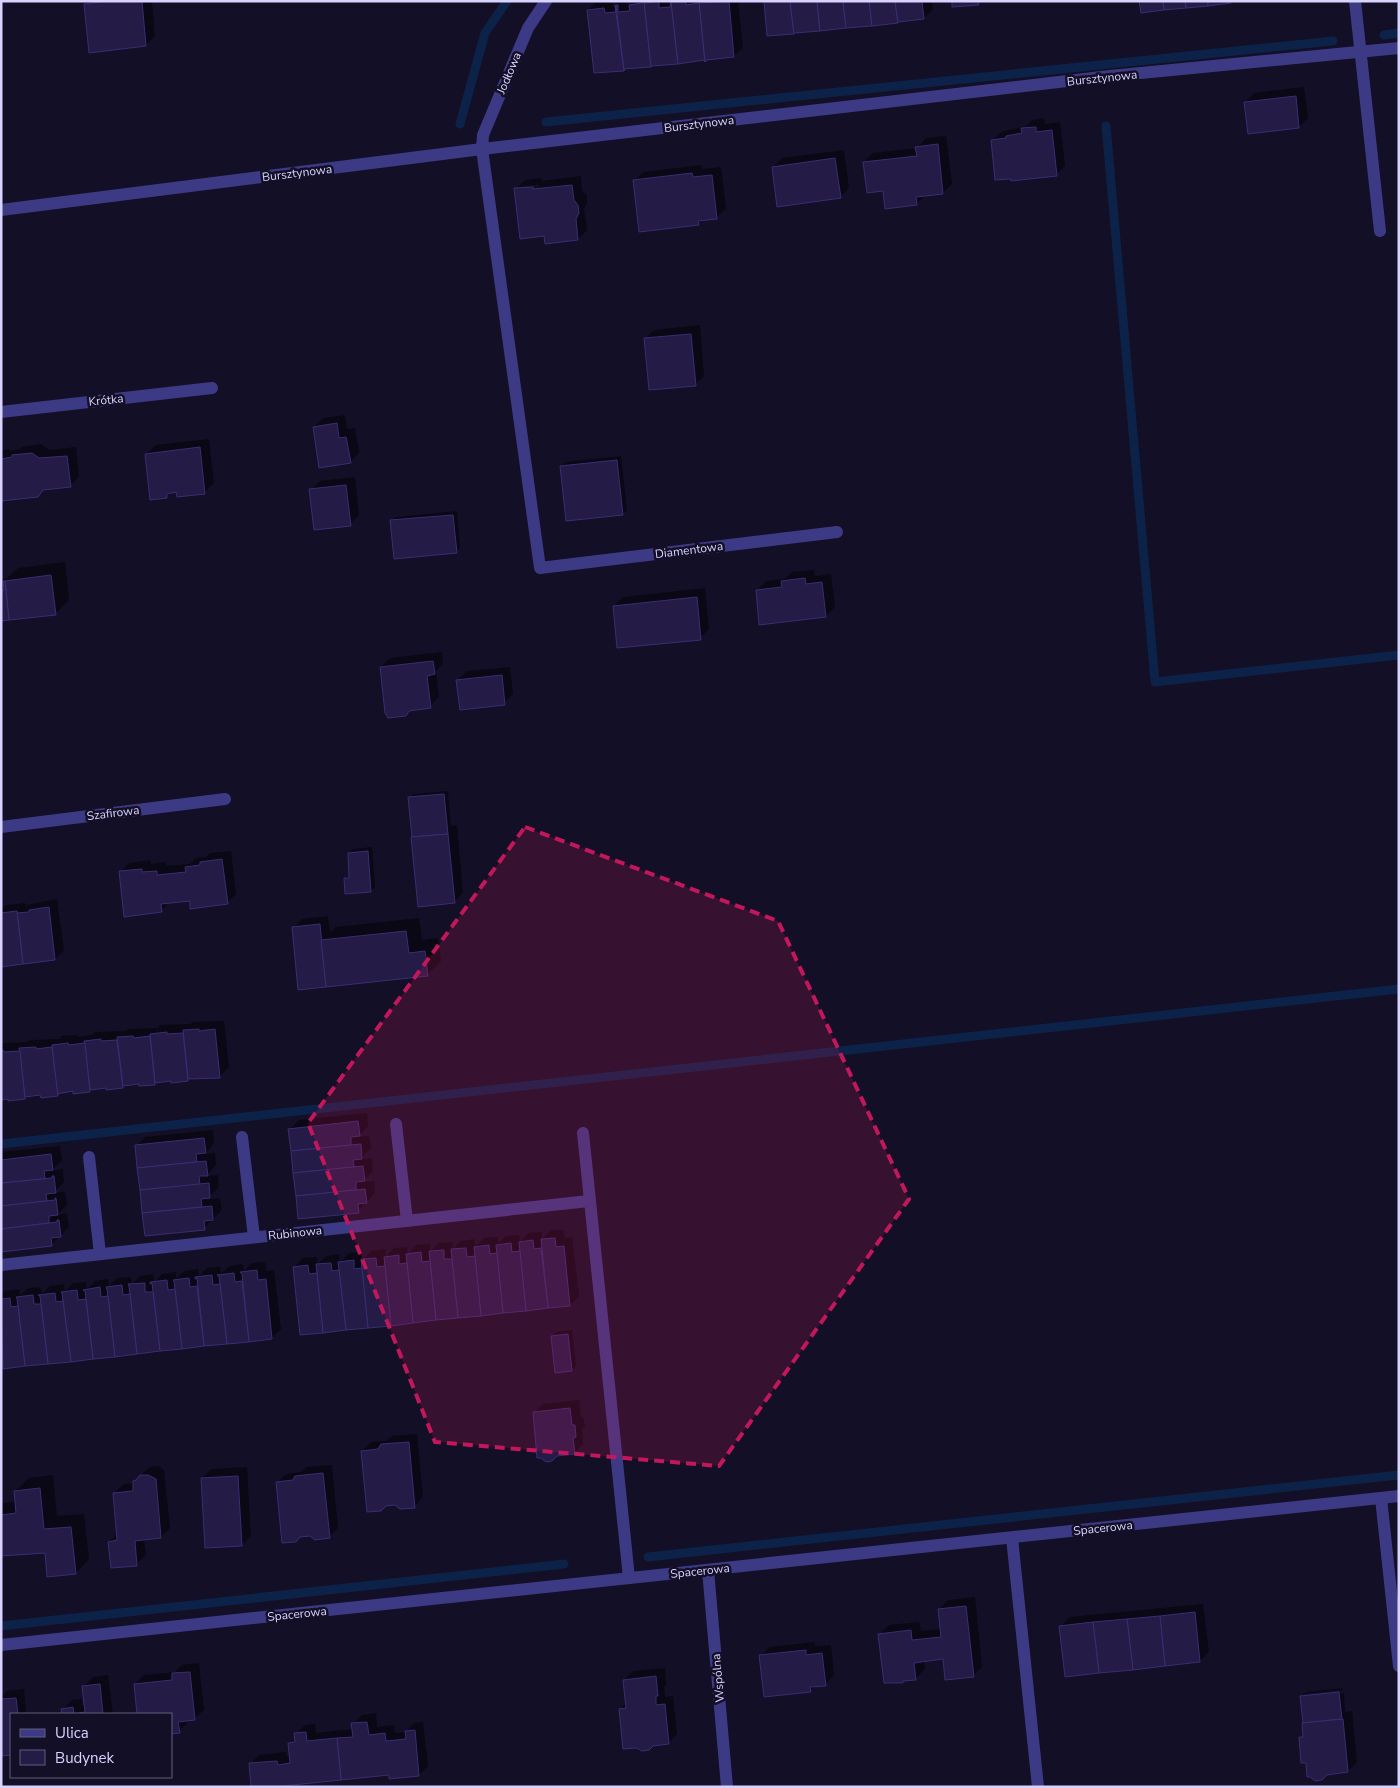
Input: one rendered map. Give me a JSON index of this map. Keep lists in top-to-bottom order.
{
  "streets": {
    "street": [
      "Jodłowa",
      "Bursztynowa",
      "Krótka",
      "Diamentowa",
      "Szafirowa",
      "Rubinowa",
      "Spacerowa",
      "Wspólna"
    ]
  },
  "crossings": [
    ["Jodłowa", "Bursztynowa"],
    ["Jodłowa", "Diamentowa"],
    ["Spacerowa", "Wspólna"]
  ],
  "legend": ["Ulica", "Budynek"]
}
